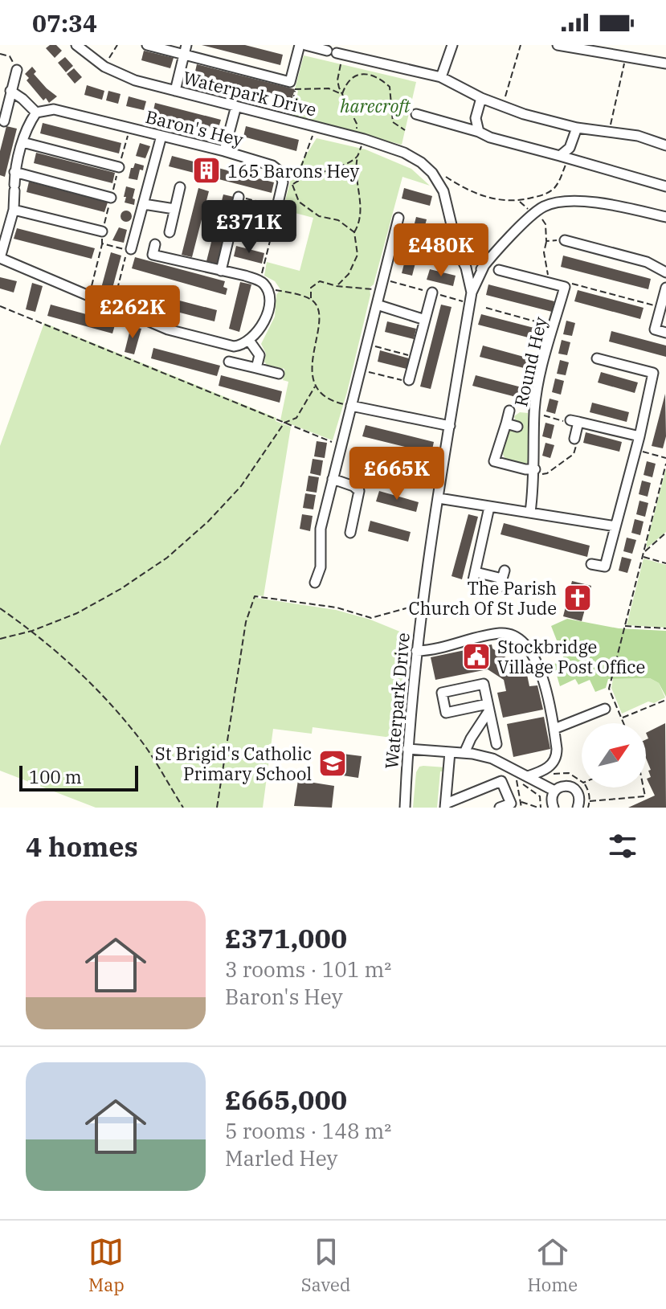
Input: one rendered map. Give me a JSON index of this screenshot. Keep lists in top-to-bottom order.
{
  "streets": {
    "street": ["Waterpark Drive", "Baron's Hey", "Round Hey"]
  },
  "parks": ["harecroft"],
  "places": {
    "building": ["165 Barons Hey"],
    "church": ["The Parish Church Of St Jude"],
    "public building": ["Stockbridge Village Post Office"],
    "school or university": ["St Brigid's Catholic Primary School"]
  },
  "scale_bar": "100 m",
  "north": "top right",
  "page": {
    "status": "07:34",
    "price": [
      "£371K",
      "£480K",
      "£262K",
      "£665K"
    ],
    "scale": "100 m",
    "heading": "4 homes",
    "list": [
      {
        "name": "£371,000",
        "note": "3 rooms · 101 m² · Baron's Hey"
      },
      {
        "name": "£665,000",
        "note": "5 rooms · 148 m² · Marled Hey"
      }
    ],
    "tabs": ["Map", "Saved", "Home"]
  }
}
